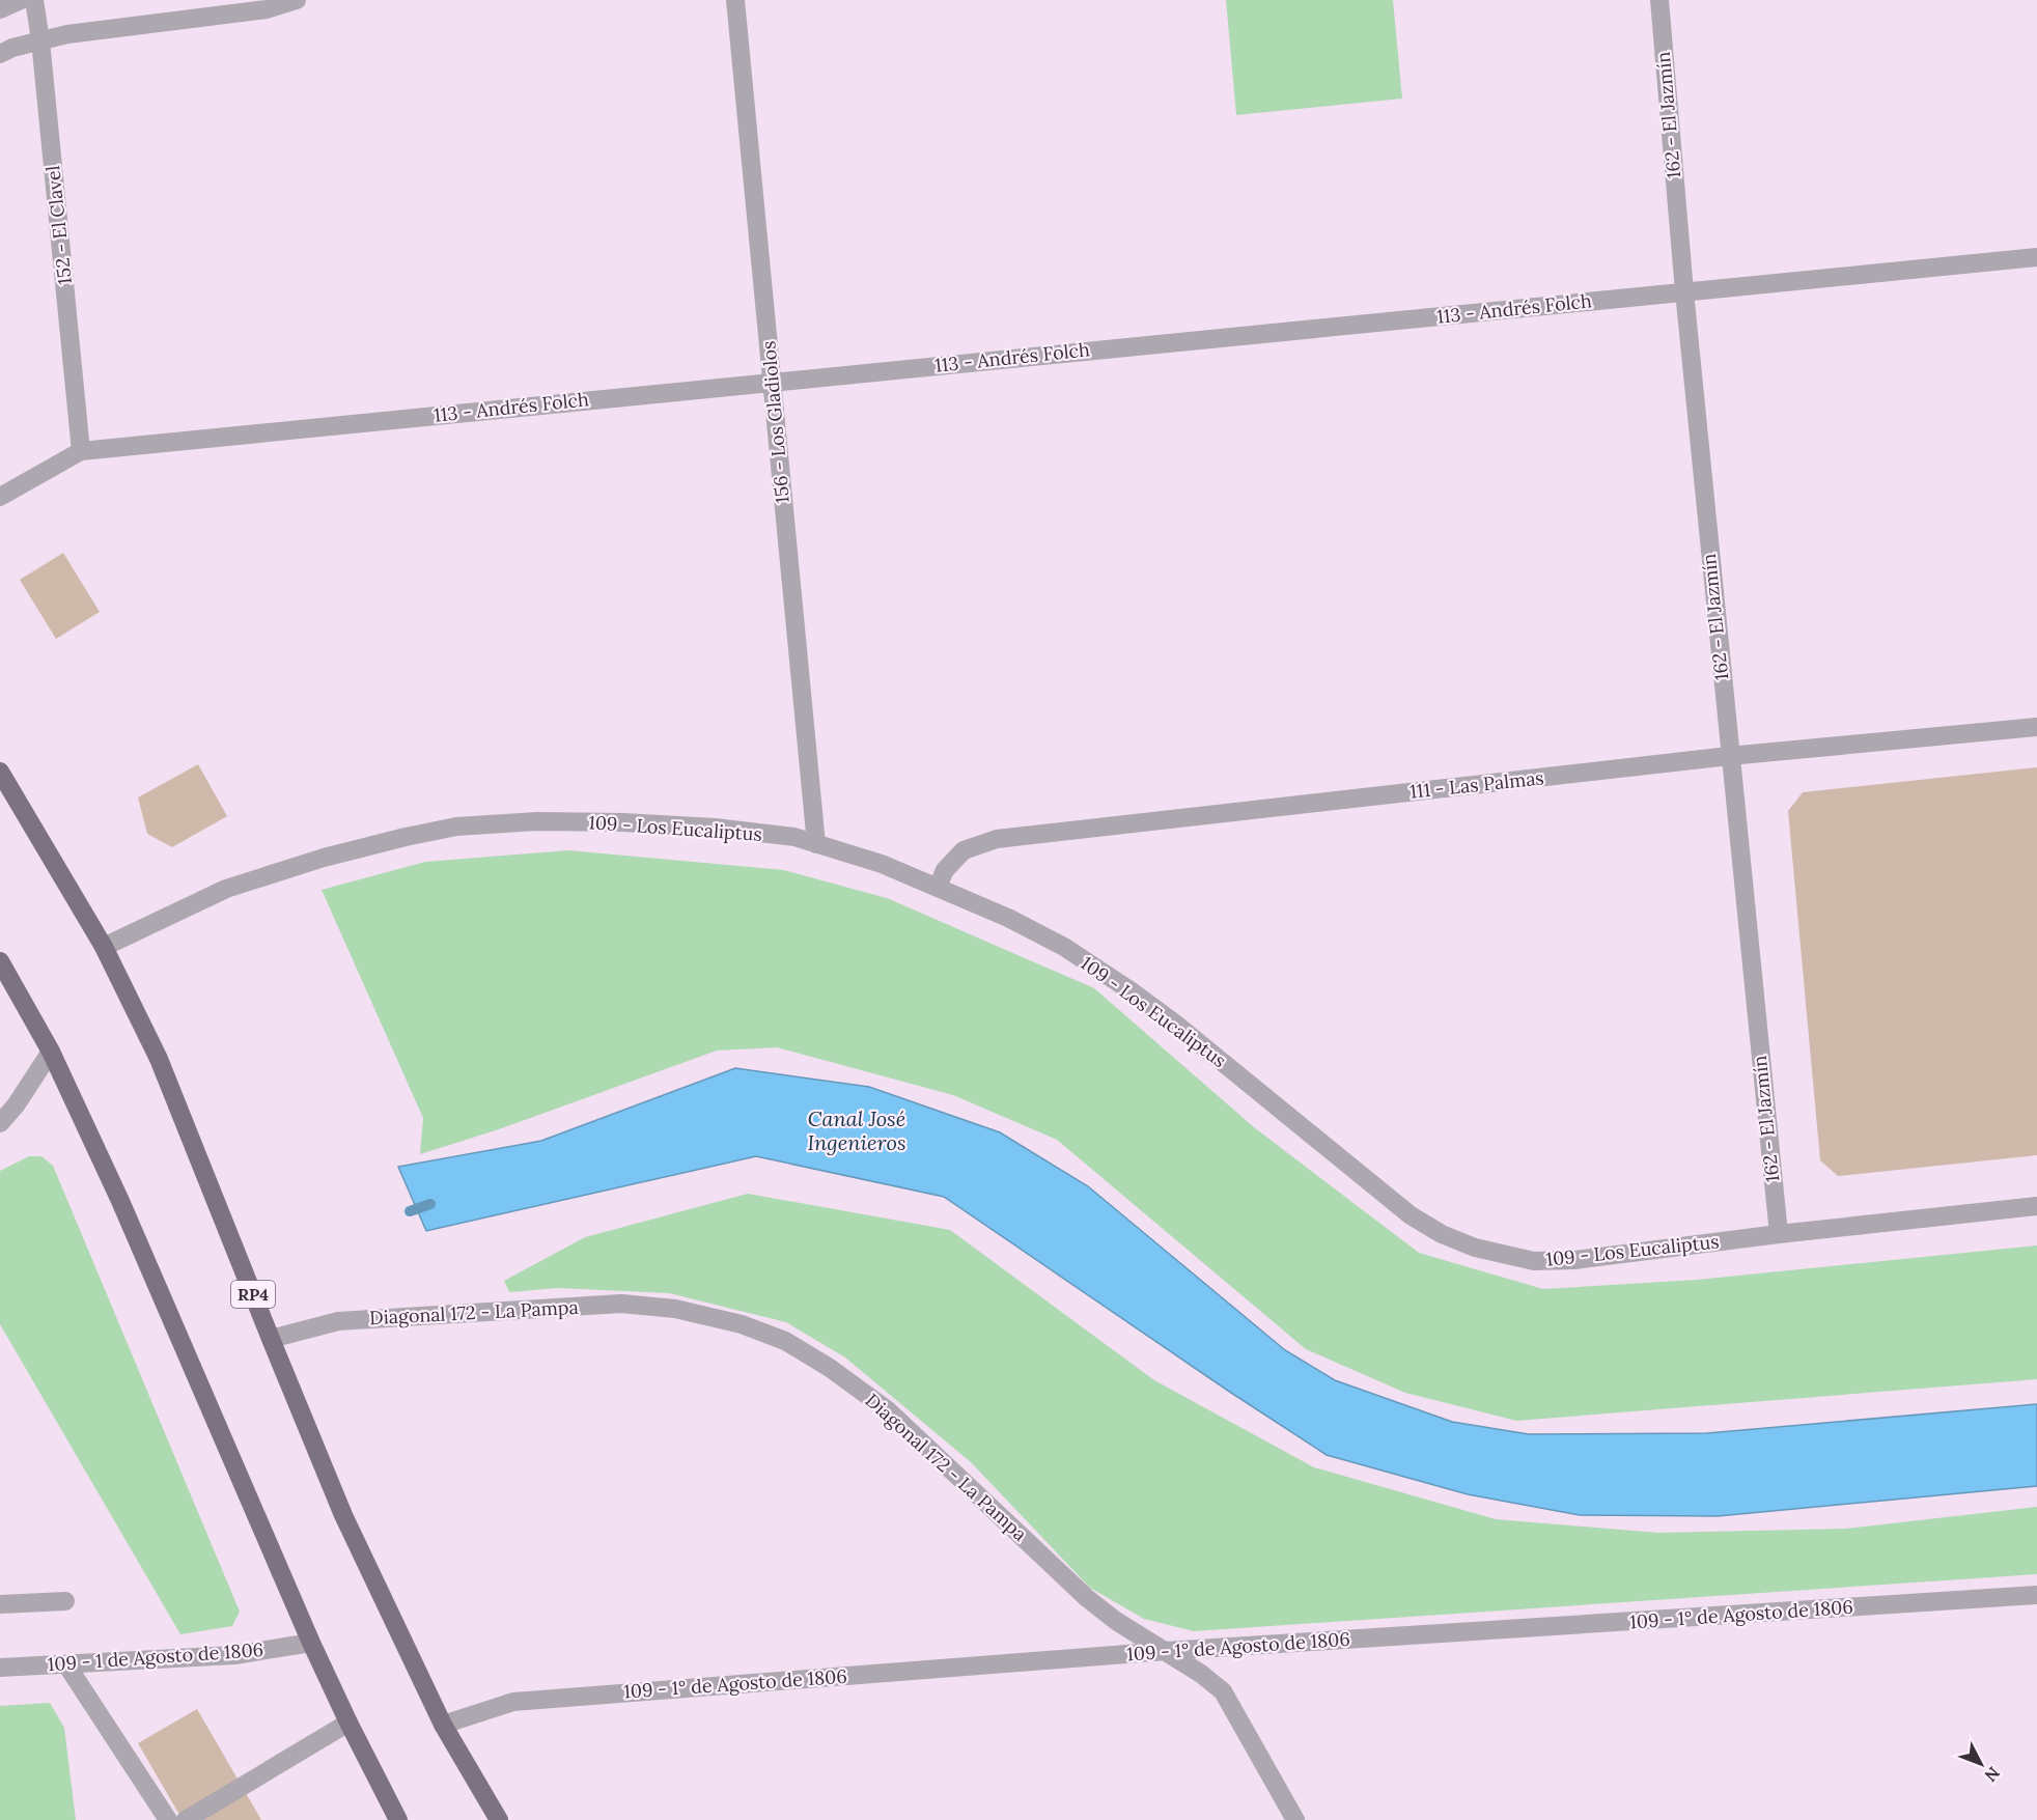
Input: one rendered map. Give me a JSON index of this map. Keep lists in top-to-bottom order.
{
  "streets": {
    "main road": ["RP4"],
    "street": [
      "162 - El Jazmín",
      "152 - El Clavel",
      "113 - Andrés Folch",
      "156 - Los Gladiolos",
      "111 - Las Palmas",
      "109 - Los Eucaliptus",
      "Diagonal 172 - La Pampa",
      "109 - 1° de Agosto de 1806",
      "109 - 1 de Agosto de 1806"
    ]
  },
  "crossings": [
    ["162 - El Jazmín", "113 - Andrés Folch"],
    ["162 - El Jazmín", "111 - Las Palmas"],
    ["162 - El Jazmín", "109 - Los Eucaliptus"],
    ["152 - El Clavel", "113 - Andrés Folch"],
    ["113 - Andrés Folch", "156 - Los Gladiolos"],
    ["156 - Los Gladiolos", "109 - Los Eucaliptus"],
    ["111 - Las Palmas", "109 - Los Eucaliptus"],
    ["109 - Los Eucaliptus", "RP4"],
    ["RP4", "Diagonal 172 - La Pampa"],
    ["RP4", "109 - 1° de Agosto de 1806"],
    ["Diagonal 172 - La Pampa", "109 - 1° de Agosto de 1806"]
  ],
  "water": ["Canal José Ingenieros"],
  "north": "bottom right"
}
